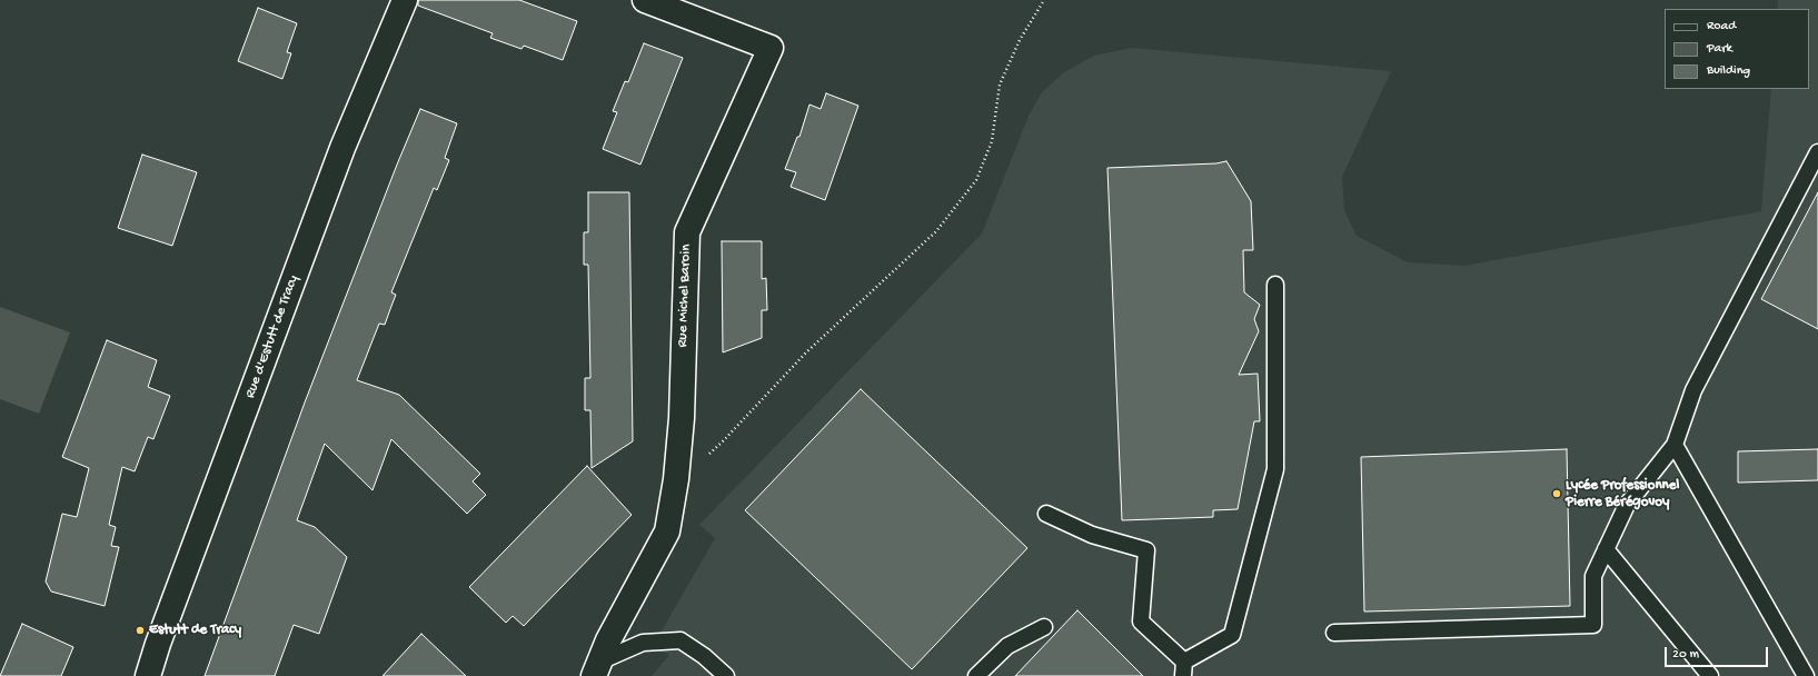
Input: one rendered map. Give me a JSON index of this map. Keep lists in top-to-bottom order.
{
  "streets": {
    "street": ["Rue Michel Baroin", "Rue d'Estutt de Tracy"]
  },
  "places": ["Lycée Professionnel Pierre Bérégovoy", "Estutt de Tracy"],
  "legend": ["Road", "Park", "Building"],
  "scale_bar": "20 m"
}
